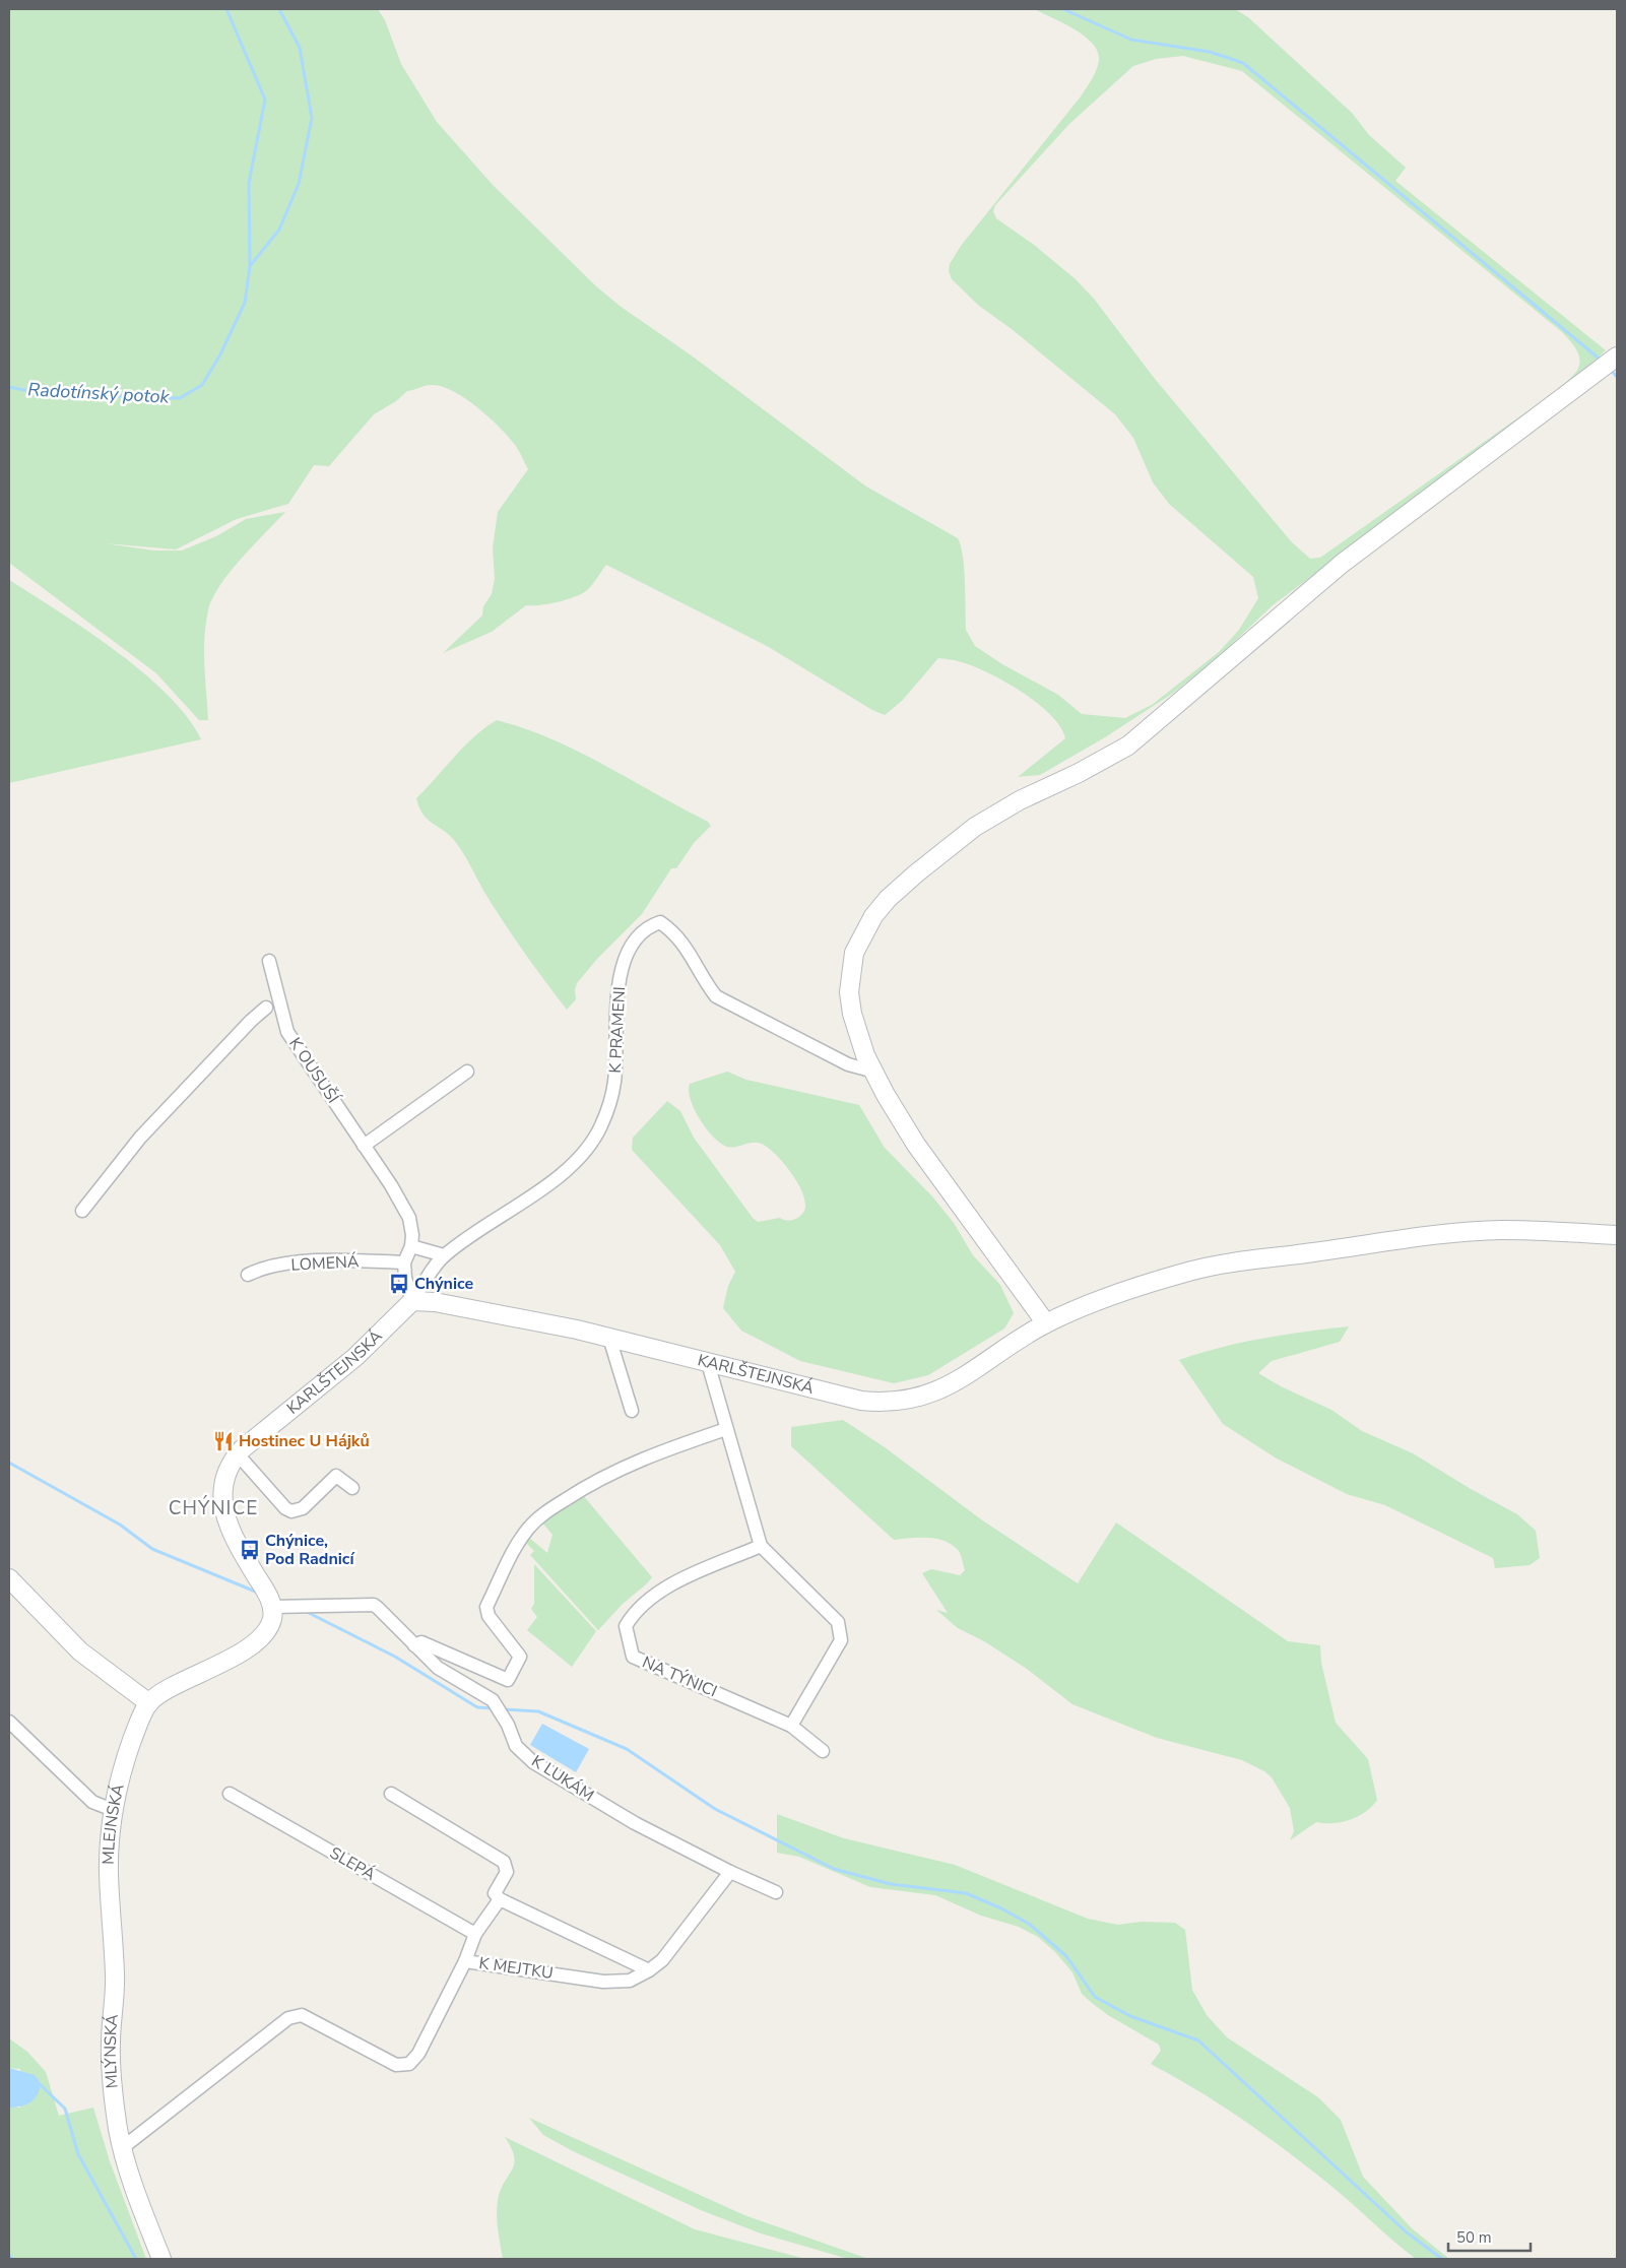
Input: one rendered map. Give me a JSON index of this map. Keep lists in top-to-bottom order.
{
  "streets": {
    "main road": ["KARLŠTEJNSKÁ", "MLEJNSKÁ", "MLÝNSKÁ"],
    "street": [
      "K PRAMENI",
      "K OUSUŠÍ",
      "LOMENÁ",
      "NA TÝNICI",
      "K LUKÁM",
      "SLEPÁ",
      "K MEJTKU"
    ]
  },
  "crossings": [
    ["KARLŠTEJNSKÁ", "K LUKÁM"],
    ["K LUKÁM", "K MEJTKU"],
    ["MLEJNSKÁ", "MLÝNSKÁ"],
    ["SLEPÁ", "K MEJTKU"]
  ],
  "districts": ["CHÝNICE"],
  "water": ["Radotínský potok"],
  "places": {
    "bus stop": ["Chýnice", "Chýnice, Pod Radnicí"],
    "restaurant": ["Hostinec U Hájků"]
  },
  "scale_bar": "50 m"
}
